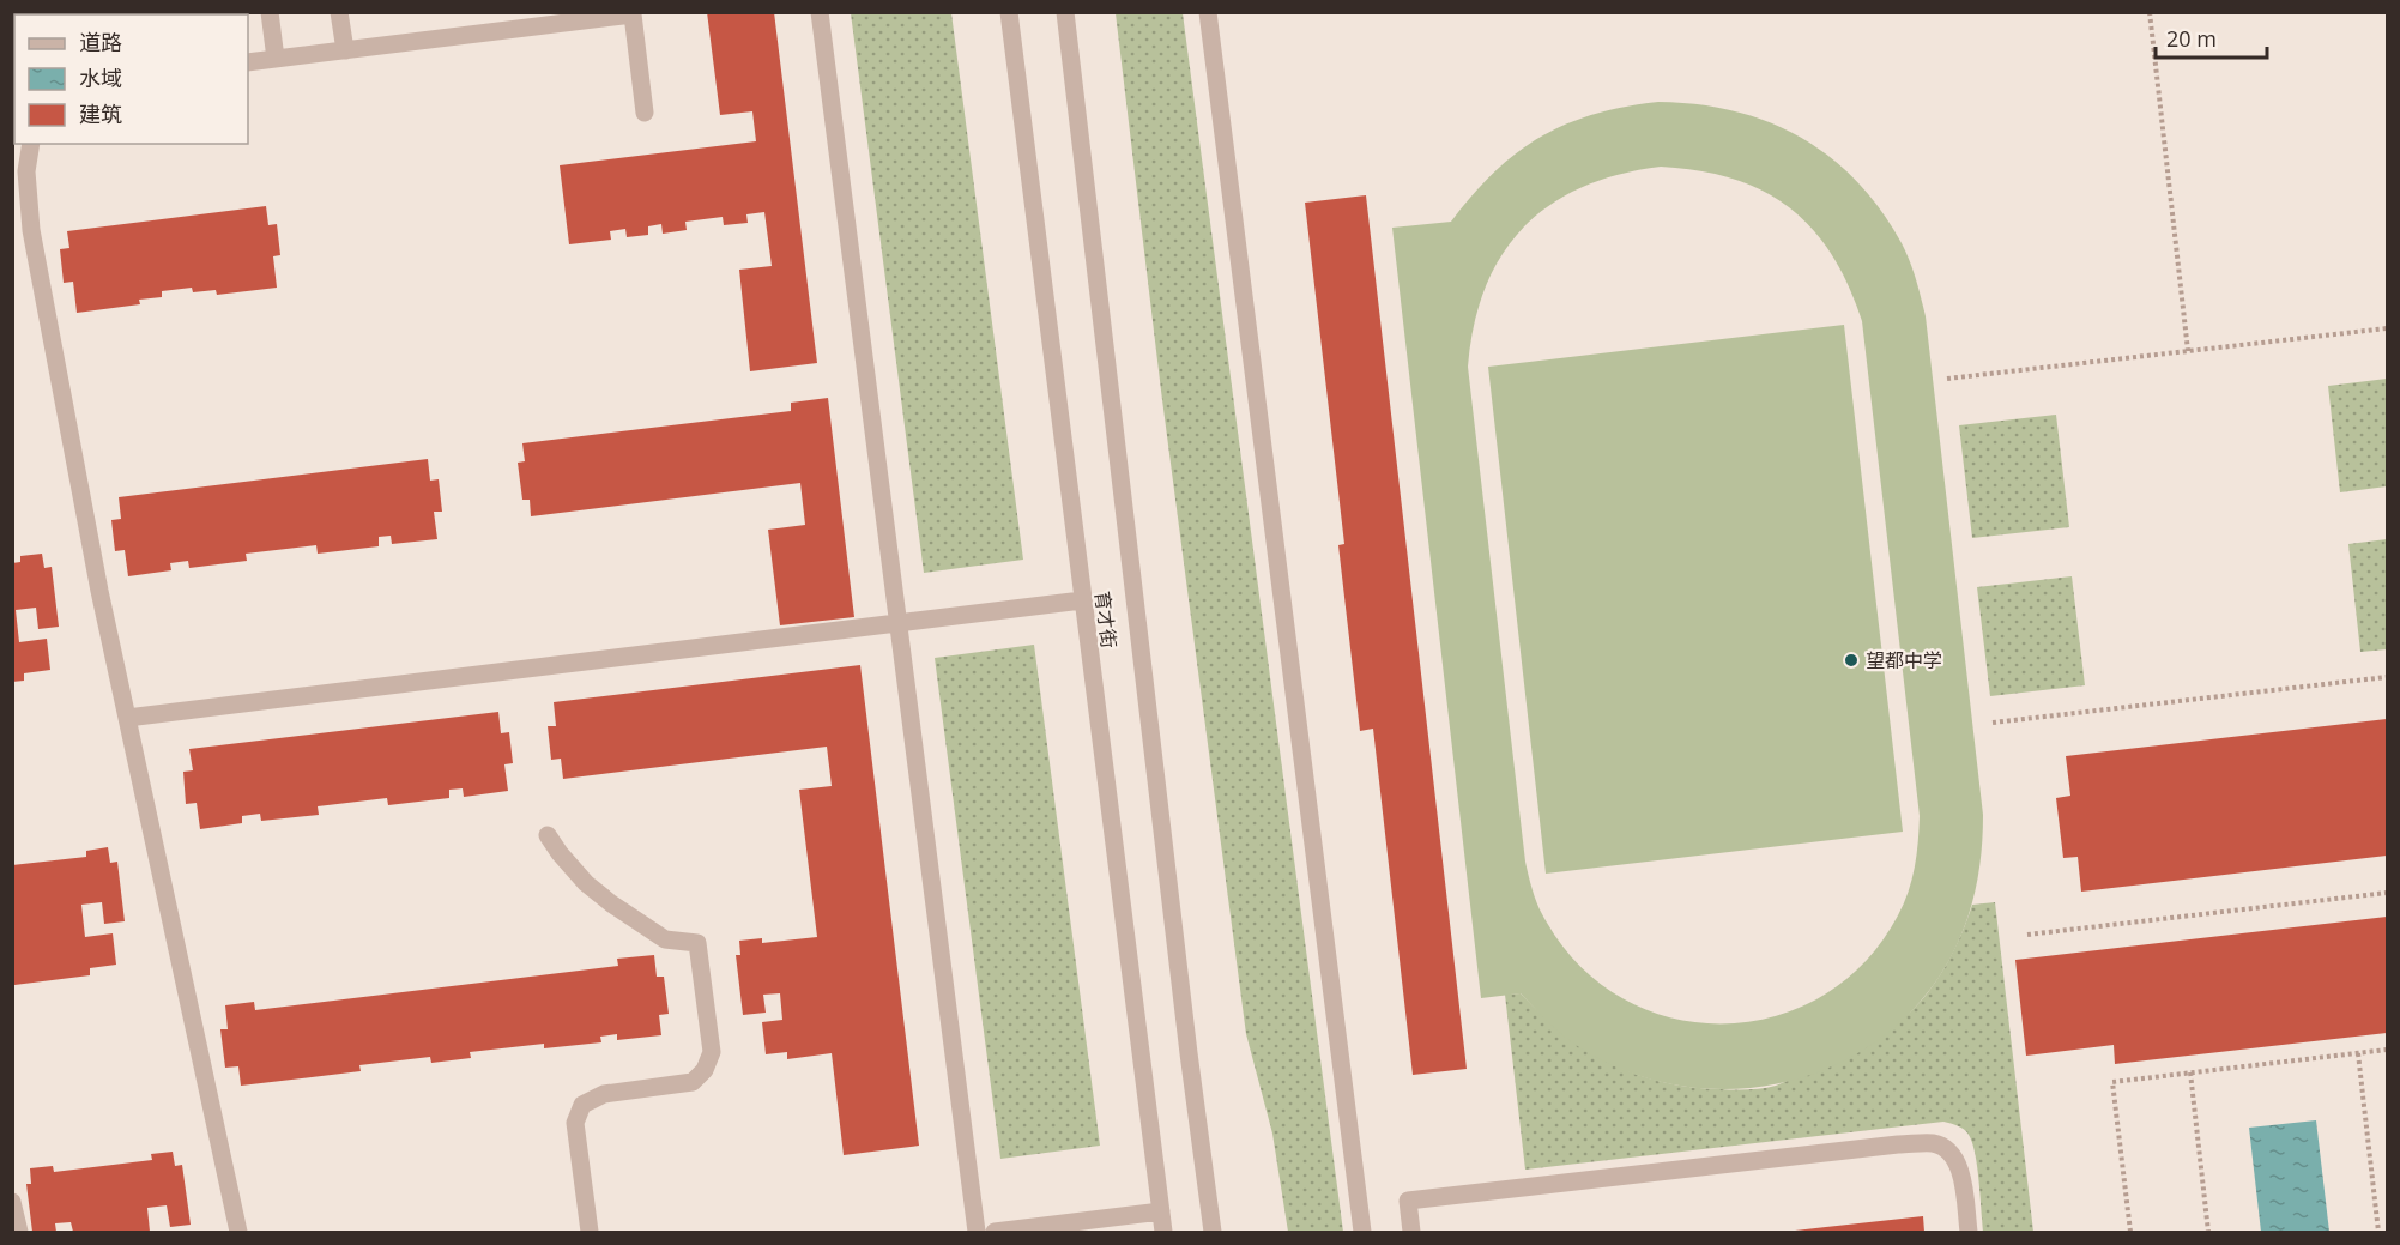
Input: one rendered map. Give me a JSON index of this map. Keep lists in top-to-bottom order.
{
  "streets": {
    "street": ["育才街"]
  },
  "places": ["望都中学"],
  "legend": ["道路", "水域", "建筑"],
  "scale_bar": "20 m"
}
